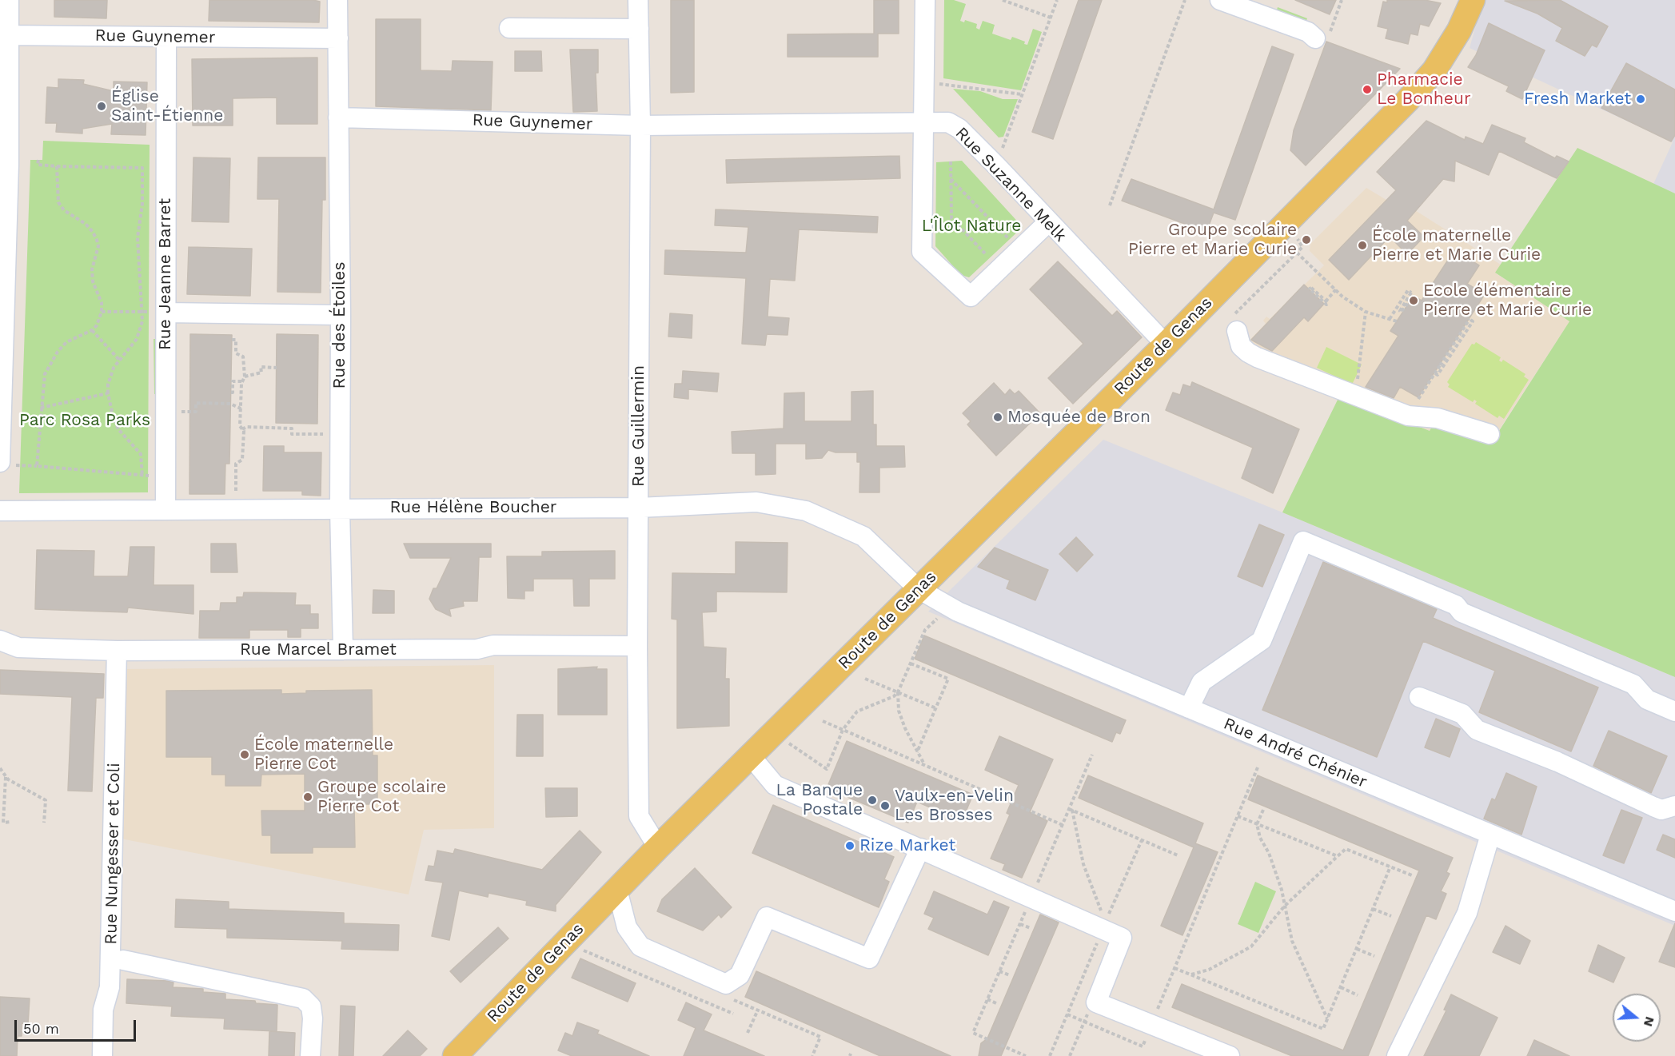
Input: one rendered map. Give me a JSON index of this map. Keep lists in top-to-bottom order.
{
  "streets": {
    "main road": ["Route de Genas"],
    "street": [
      "Rue Guynemer",
      "Rue Suzanne Melk",
      "Rue Jeanne Barret",
      "Rue des Étoiles",
      "Rue Guillermin",
      "Rue Hélène Boucher",
      "Rue Marcel Bramet",
      "Rue André Chénier",
      "Rue Nungesser et Coli"
    ]
  },
  "crossings": [
    ["Rue Guynemer", "Rue Suzanne Melk"],
    ["Rue Guynemer", "Rue Jeanne Barret"],
    ["Rue Guynemer", "Rue des Étoiles"],
    ["Rue Guynemer", "Rue Guillermin"],
    ["Rue Suzanne Melk", "Route de Genas"],
    ["Rue Suzanne Melk", "Rue Guillermin"],
    ["Rue Jeanne Barret", "Rue Hélène Boucher"],
    ["Rue des Étoiles", "Rue Hélène Boucher"],
    ["Rue des Étoiles", "Rue Marcel Bramet"],
    ["Route de Genas", "Rue Guillermin"],
    ["Route de Genas", "Rue Hélène Boucher"],
    ["Route de Genas", "Rue André Chénier"],
    ["Rue Guillermin", "Rue Hélène Boucher"],
    ["Rue Guillermin", "Rue Marcel Bramet"],
    ["Rue Hélène Boucher", "Rue André Chénier"],
    ["Rue Marcel Bramet", "Rue Nungesser et Coli"]
  ],
  "parks": ["L'Îlot Nature", "Parc Rosa Parks"],
  "places": [
    "Pharmacie Le Bonheur",
    "Fresh Market",
    "Église Saint-Étienne",
    "Groupe scolaire Pierre et Marie Curie",
    "École maternelle Pierre et Marie Curie",
    "Ecole élémentaire Pierre et Marie Curie",
    "Mosquée de Bron",
    "École maternelle Pierre Cot",
    "Groupe scolaire Pierre Cot",
    "La Banque Postale",
    "Vaulx-en-Velin Les Brosses",
    "Rize Market"
  ],
  "scale_bar": "50 m",
  "north": "right"
}
